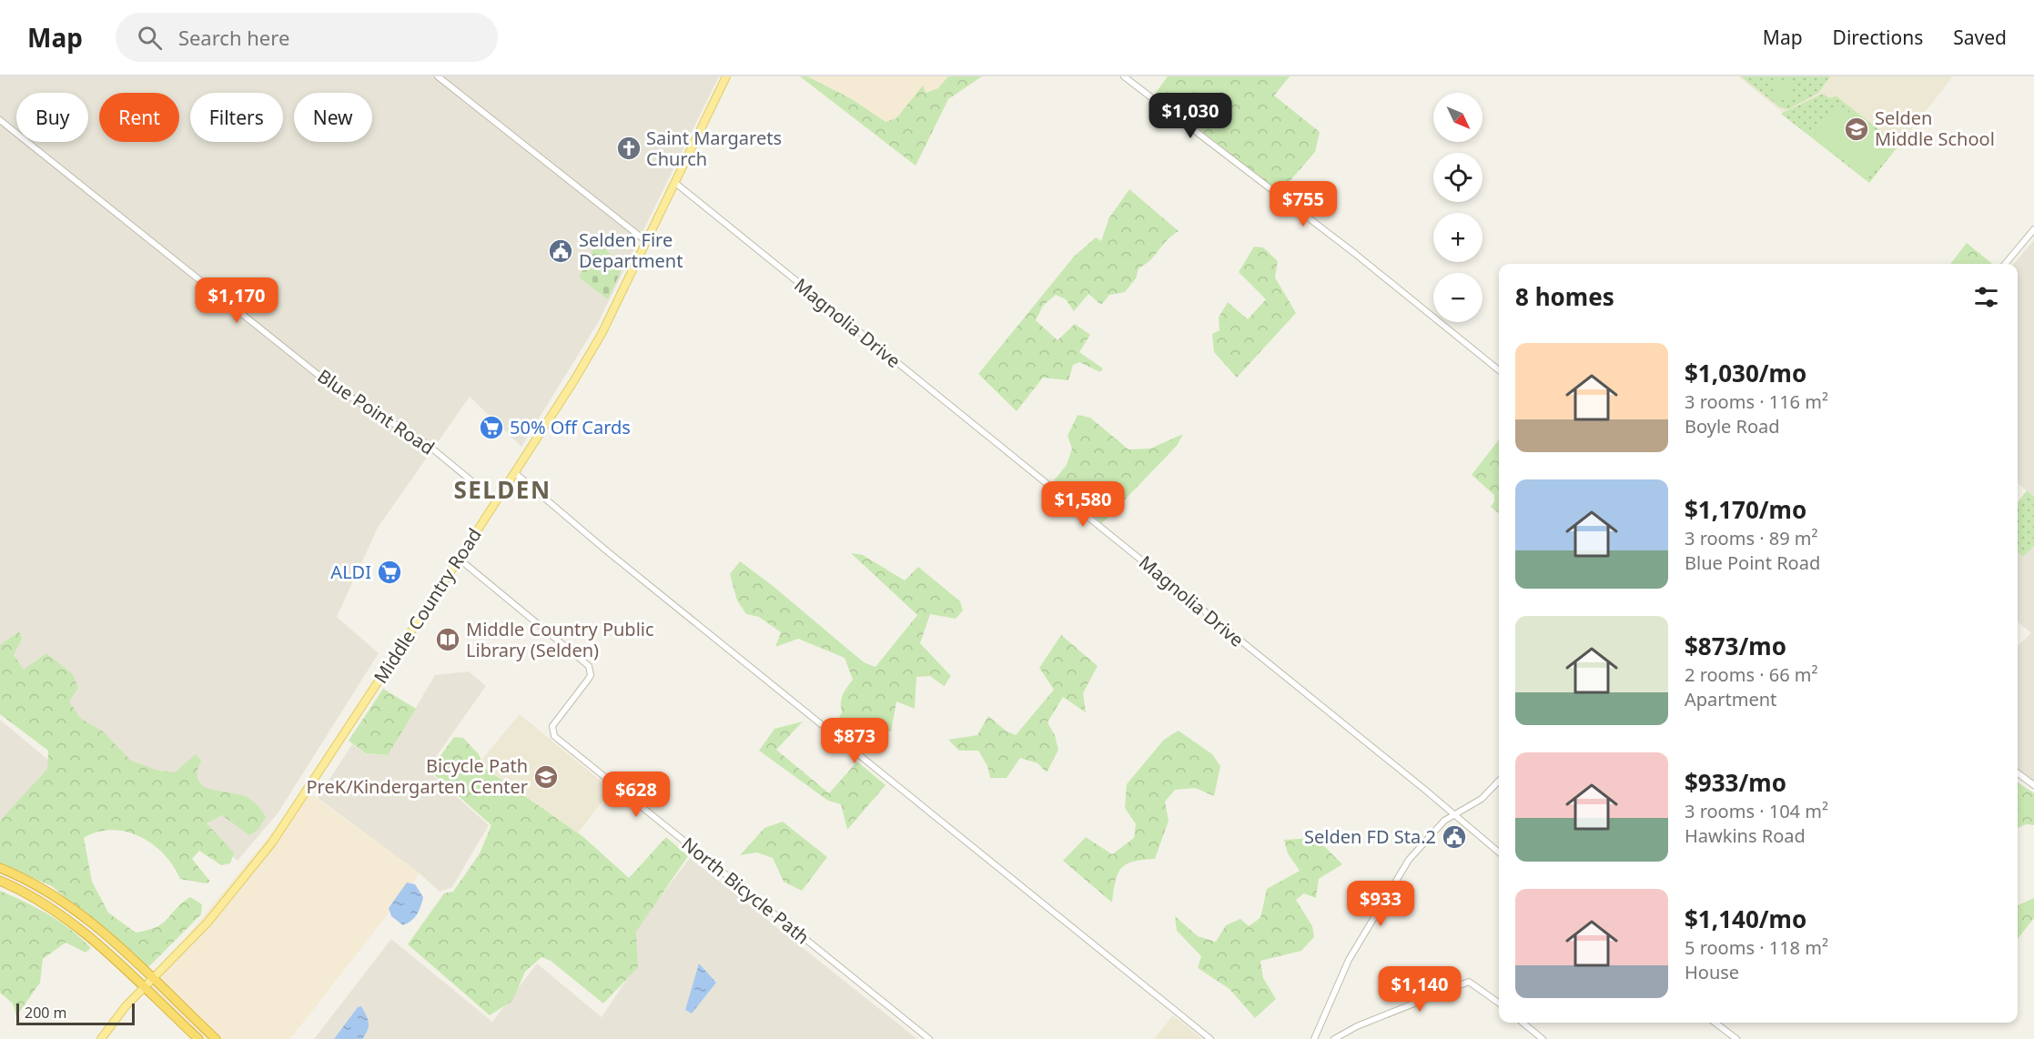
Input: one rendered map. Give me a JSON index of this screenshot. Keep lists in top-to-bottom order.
{
  "streets": {
    "main road": ["Middle Country Road"],
    "street": ["Magnolia Drive", "Blue Point Road", "North Bicycle Path"]
  },
  "crossings": [
    ["Magnolia Drive", "Middle Country Road"],
    ["Blue Point Road", "Middle Country Road"],
    ["Middle Country Road", "North Bicycle Path"]
  ],
  "districts": ["SELDEN"],
  "places": {
    "school or university": ["Selden Middle School", "Bicycle Path PreK/Kindergarten Center"],
    "church": ["Saint Margarets Church"],
    "public building": ["Selden Fire Department", "Selden FD Sta.2"],
    "supermarket": ["50% Off Cards", "ALDI"],
    "library": ["Middle Country Public Library (Selden)"]
  },
  "scale_bar": "200 m",
  "north": "bottom right",
  "page": {
    "header": "Map",
    "search": "Search here",
    "nav": ["Map", "Directions", "Saved"],
    "map_buttons": ["+", "−"],
    "price": [
      "$1,030",
      "$755",
      "$1,170",
      "$1,580",
      "$873",
      "$628",
      "$933",
      "$1,140"
    ],
    "chip": [
      "Buy",
      "Rent",
      "Filters",
      "New"
    ],
    "heading": "8 homes",
    "list": [
      {
        "name": "$1,030/mo",
        "note": "3 rooms · 116 m² · Boyle Road"
      },
      {
        "name": "$1,170/mo",
        "note": "3 rooms · 89 m² · Blue Point Road"
      },
      {
        "name": "$873/mo",
        "note": "2 rooms · 66 m² · Apartment"
      },
      {
        "name": "$933/mo",
        "note": "3 rooms · 104 m² · Hawkins Road"
      },
      {
        "name": "$1,140/mo",
        "note": "5 rooms · 118 m² · House"
      }
    ],
    "scale": "200 m"
  }
}
